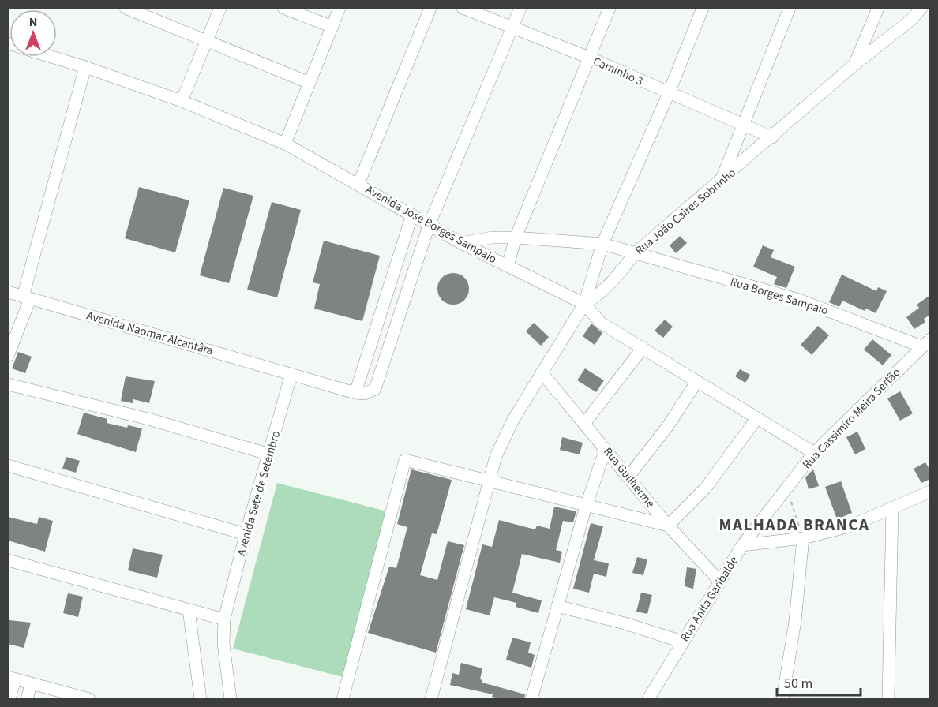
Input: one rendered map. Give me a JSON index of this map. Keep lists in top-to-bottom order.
{
  "streets": {
    "street": [
      "Caminho 3",
      "Rua João Caires Sobrinho",
      "Avenida José Borges Sampaio",
      "Rua Borges Sampaio",
      "Avenida Naomar Alcantâra",
      "Rua Cassimiro Meira Sertão",
      "Rua Guilherme",
      "Avenida Sete de Setembro",
      "Rua Anita Garibalde"
    ]
  },
  "crossings": [
    ["Caminho 3", "Rua João Caires Sobrinho"],
    ["Rua João Caires Sobrinho", "Avenida José Borges Sampaio"],
    ["Rua João Caires Sobrinho", "Rua Borges Sampaio"],
    ["Rua João Caires Sobrinho", "Rua Guilherme"],
    ["Avenida José Borges Sampaio", "Rua Borges Sampaio"],
    ["Avenida José Borges Sampaio", "Rua Cassimiro Meira Sertão"],
    ["Rua Borges Sampaio", "Rua Cassimiro Meira Sertão"],
    ["Avenida Naomar Alcantâra", "Avenida Sete de Setembro"],
    ["Rua Cassimiro Meira Sertão", "Rua Anita Garibalde"],
    ["Rua Guilherme", "Rua Anita Garibalde"]
  ],
  "districts": ["MALHADA BRANCA"],
  "scale_bar": "50 m",
  "north": "top"
}
